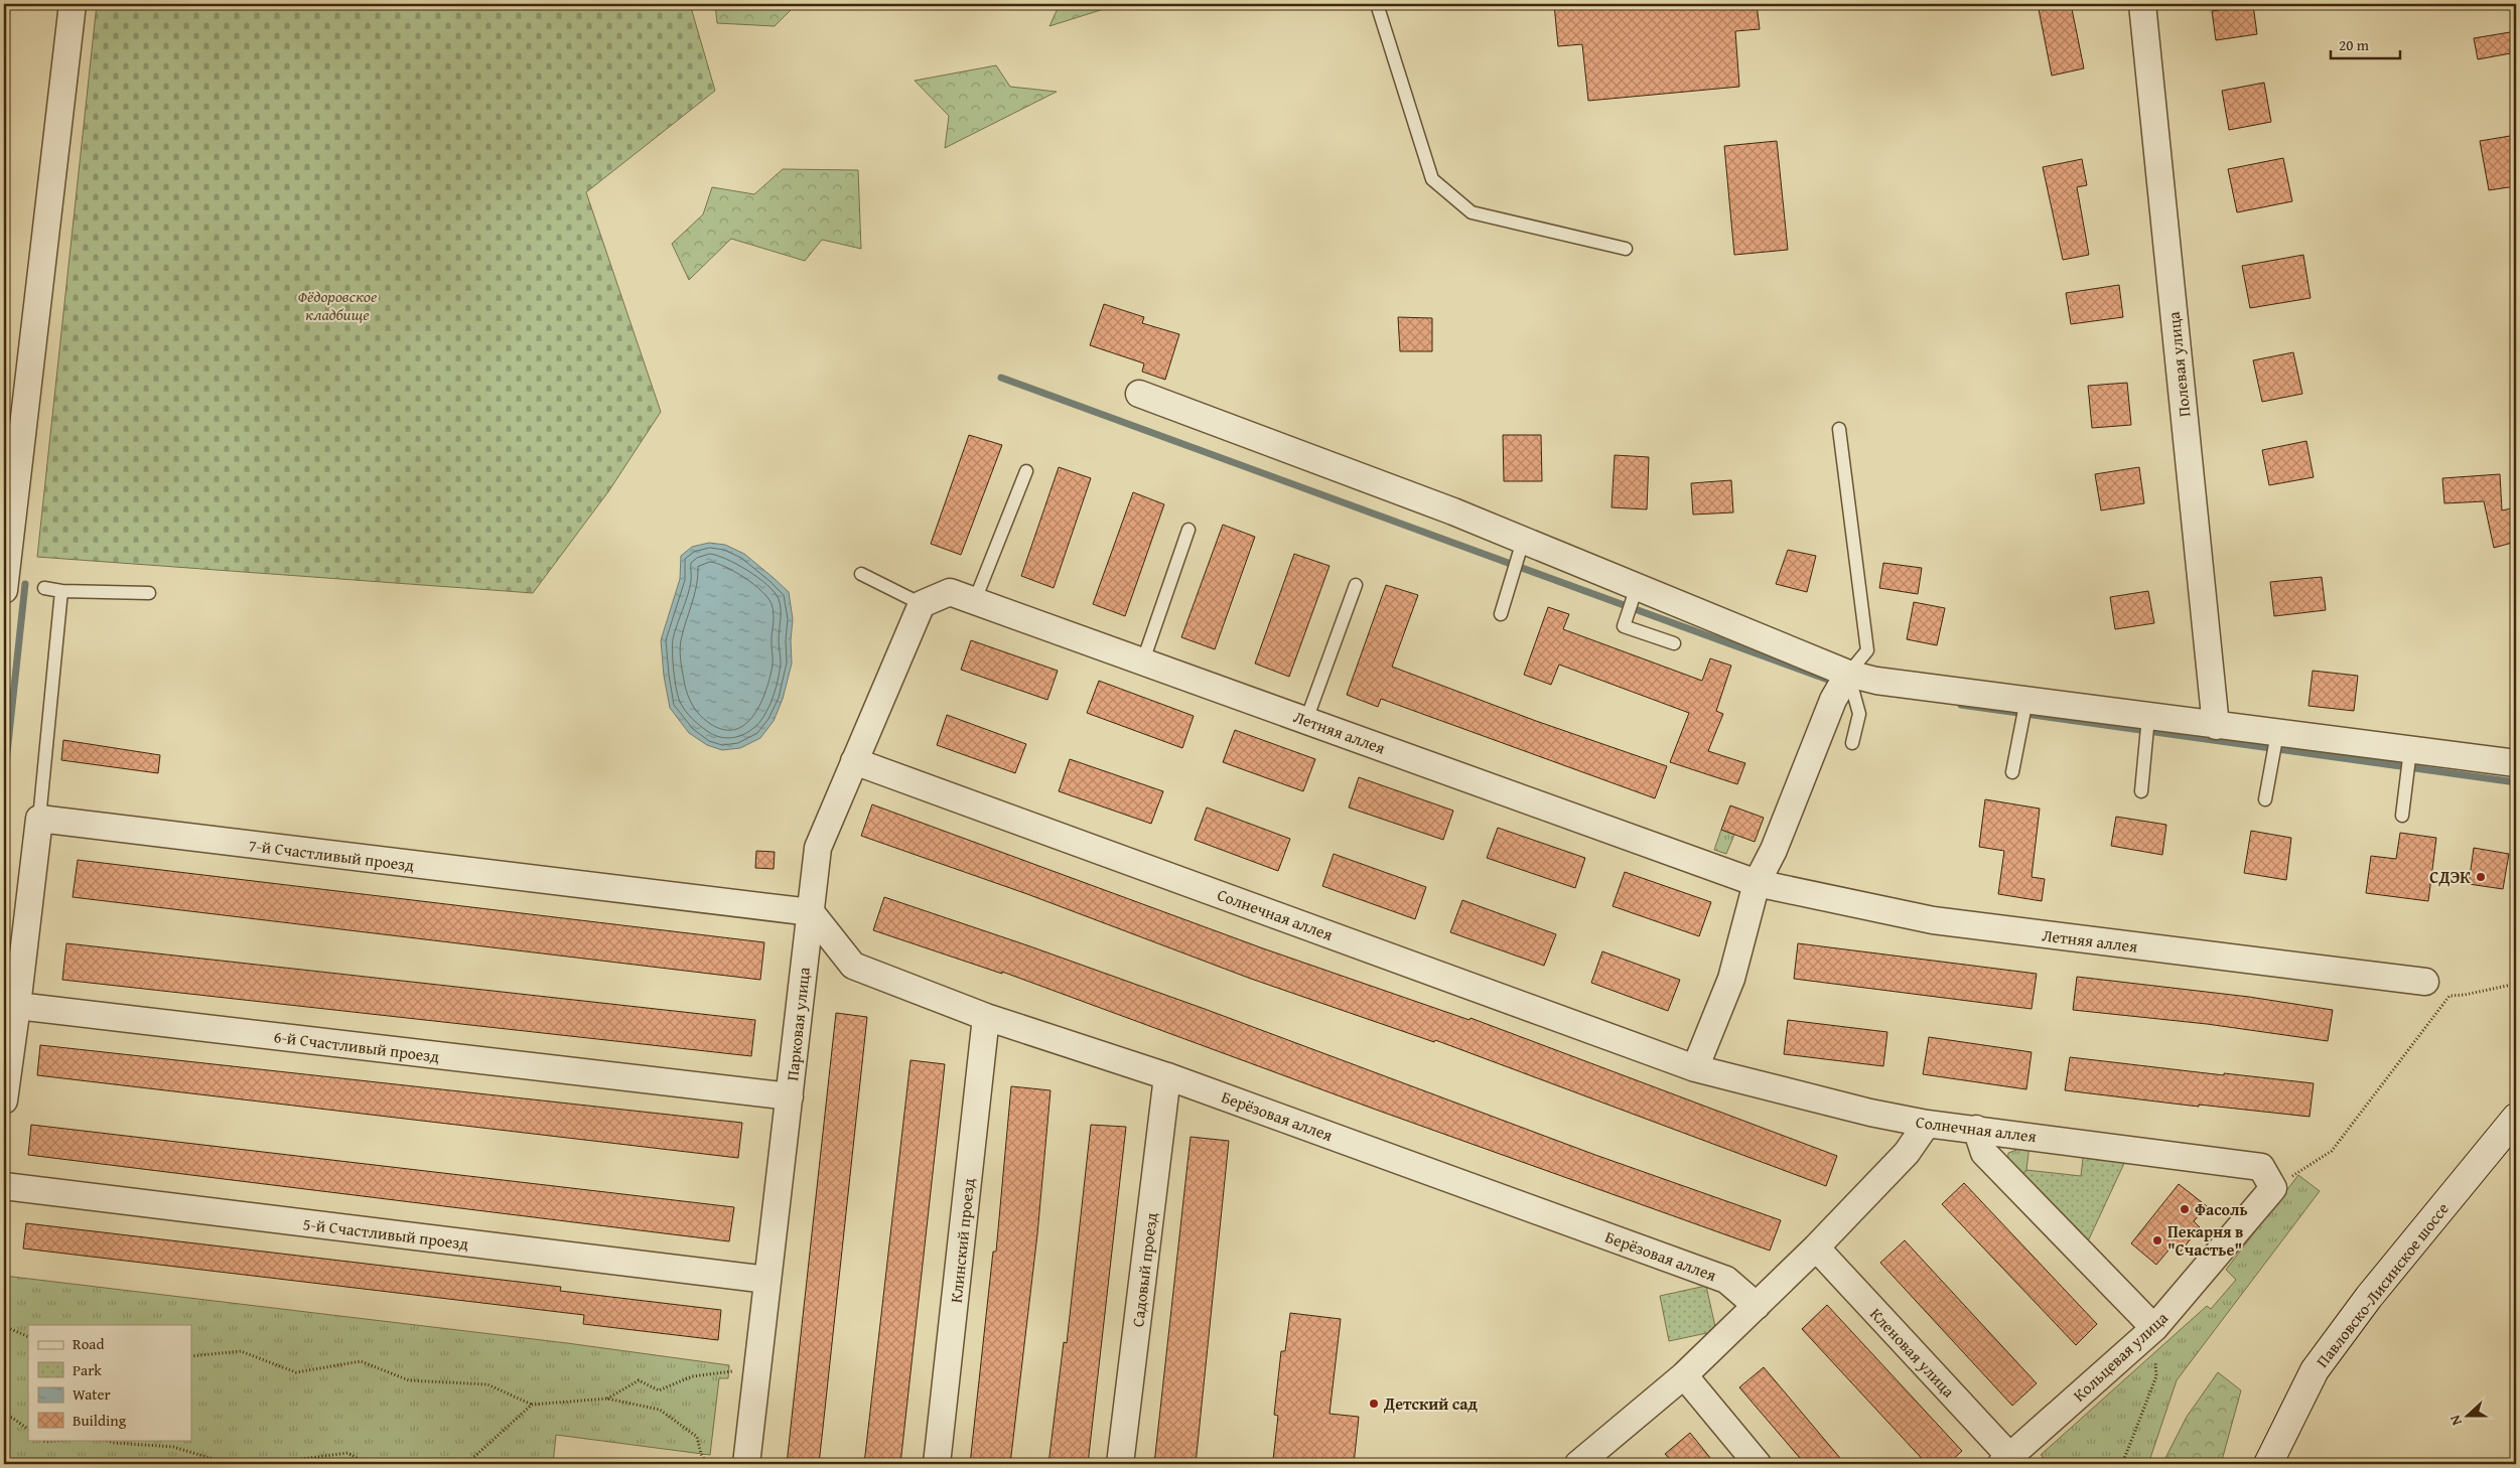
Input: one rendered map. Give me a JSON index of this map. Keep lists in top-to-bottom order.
{
  "streets": {
    "main road": ["Павловско-Лисинское шоссе"],
    "street": [
      "Полевая улица",
      "Летняя аллея",
      "7-й Счастливый проезд",
      "Солнечная аллея",
      "Парковая улица",
      "6-й Счастливый проезд",
      "Берёзовая аллея",
      "5-й Счастливый проезд",
      "Клинский проезд",
      "Садовый проезд",
      "Кленовая улица",
      "Кольцевая улица"
    ]
  },
  "crossings": [
    ["Летняя аллея", "Парковая улица"],
    ["7-й Счастливый проезд", "Парковая улица"],
    ["7-й Счастливый проезд", "Берёзовая аллея"],
    ["Солнечная аллея", "Парковая улица"],
    ["Солнечная аллея", "Кольцевая улица"],
    ["Парковая улица", "6-й Счастливый проезд"],
    ["Парковая улица", "Берёзовая аллея"],
    ["Парковая улица", "5-й Счастливый проезд"],
    ["Берёзовая аллея", "Клинский проезд"],
    ["Берёзовая аллея", "Садовый проезд"],
    ["Кленовая улица", "Кольцевая улица"]
  ],
  "parks": ["Фёдоровское кладбище"],
  "places": [
    "СДЭК",
    "Фасоль",
    "Пекарня в \"Счастье\"",
    "Детский сад"
  ],
  "legend": [
    "Road",
    "Park",
    "Water",
    "Building"
  ],
  "scale_bar": "20 m",
  "north": "left"
}
